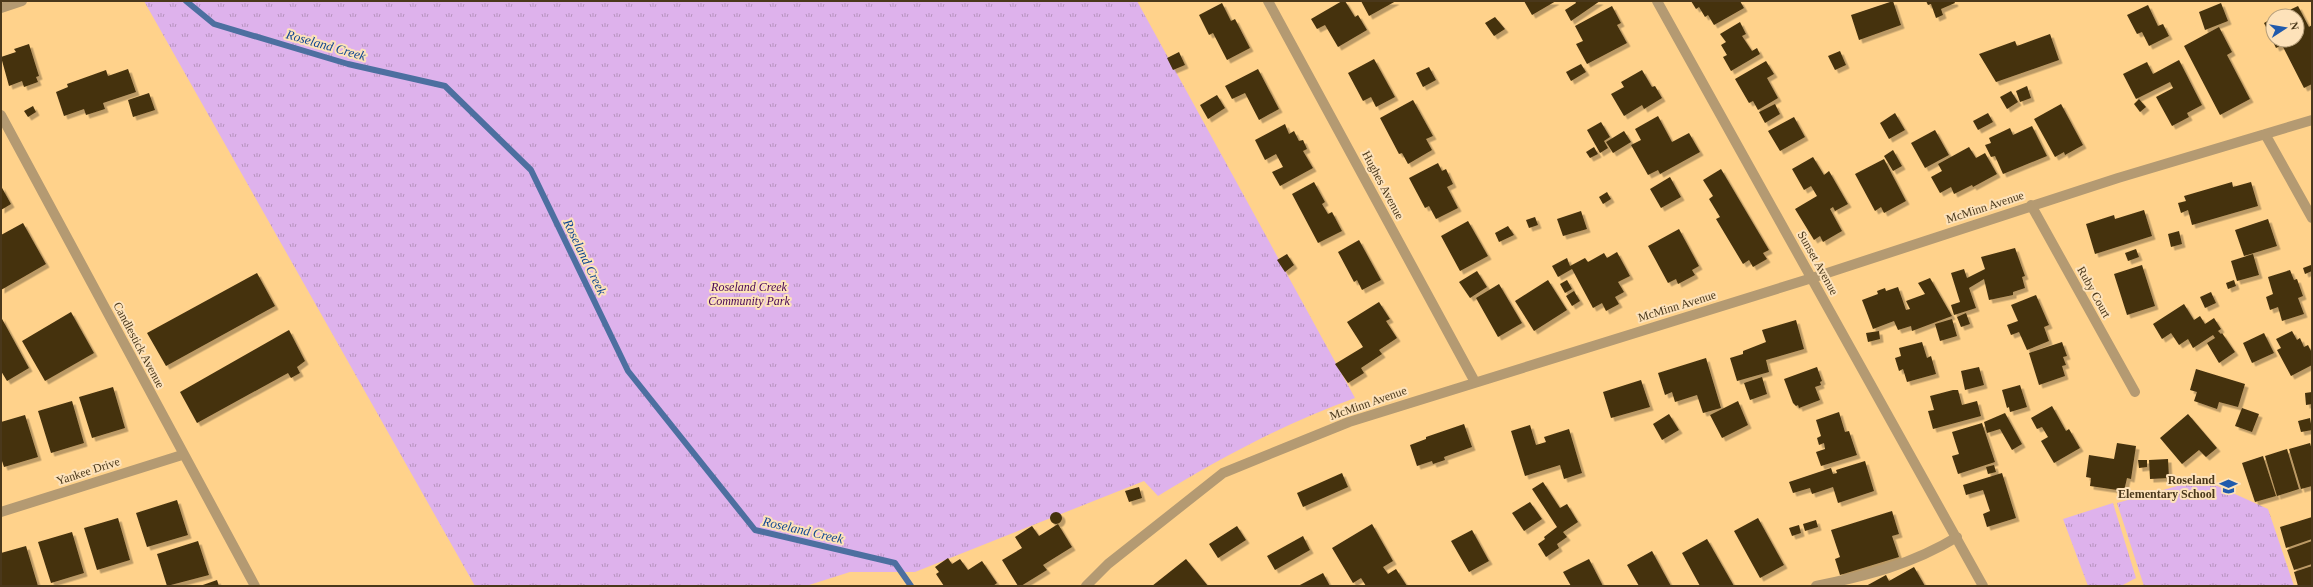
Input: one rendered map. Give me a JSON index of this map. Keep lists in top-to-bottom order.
{
  "streets": {
    "street": [
      "Hughes Avenue",
      "McMinn Avenue",
      "Sunset Avenue",
      "Ruby Court",
      "Candlestick Avenue",
      "Yankee Drive"
    ]
  },
  "crossings": [
    ["Hughes Avenue", "McMinn Avenue"],
    ["McMinn Avenue", "Sunset Avenue"],
    ["McMinn Avenue", "Ruby Court"],
    ["Candlestick Avenue", "Yankee Drive"]
  ],
  "water": ["Roseland Creek"],
  "parks": ["Roseland Creek Community Park"],
  "places": {
    "school or university": ["Roseland Elementary School"]
  },
  "north": "right"
}
